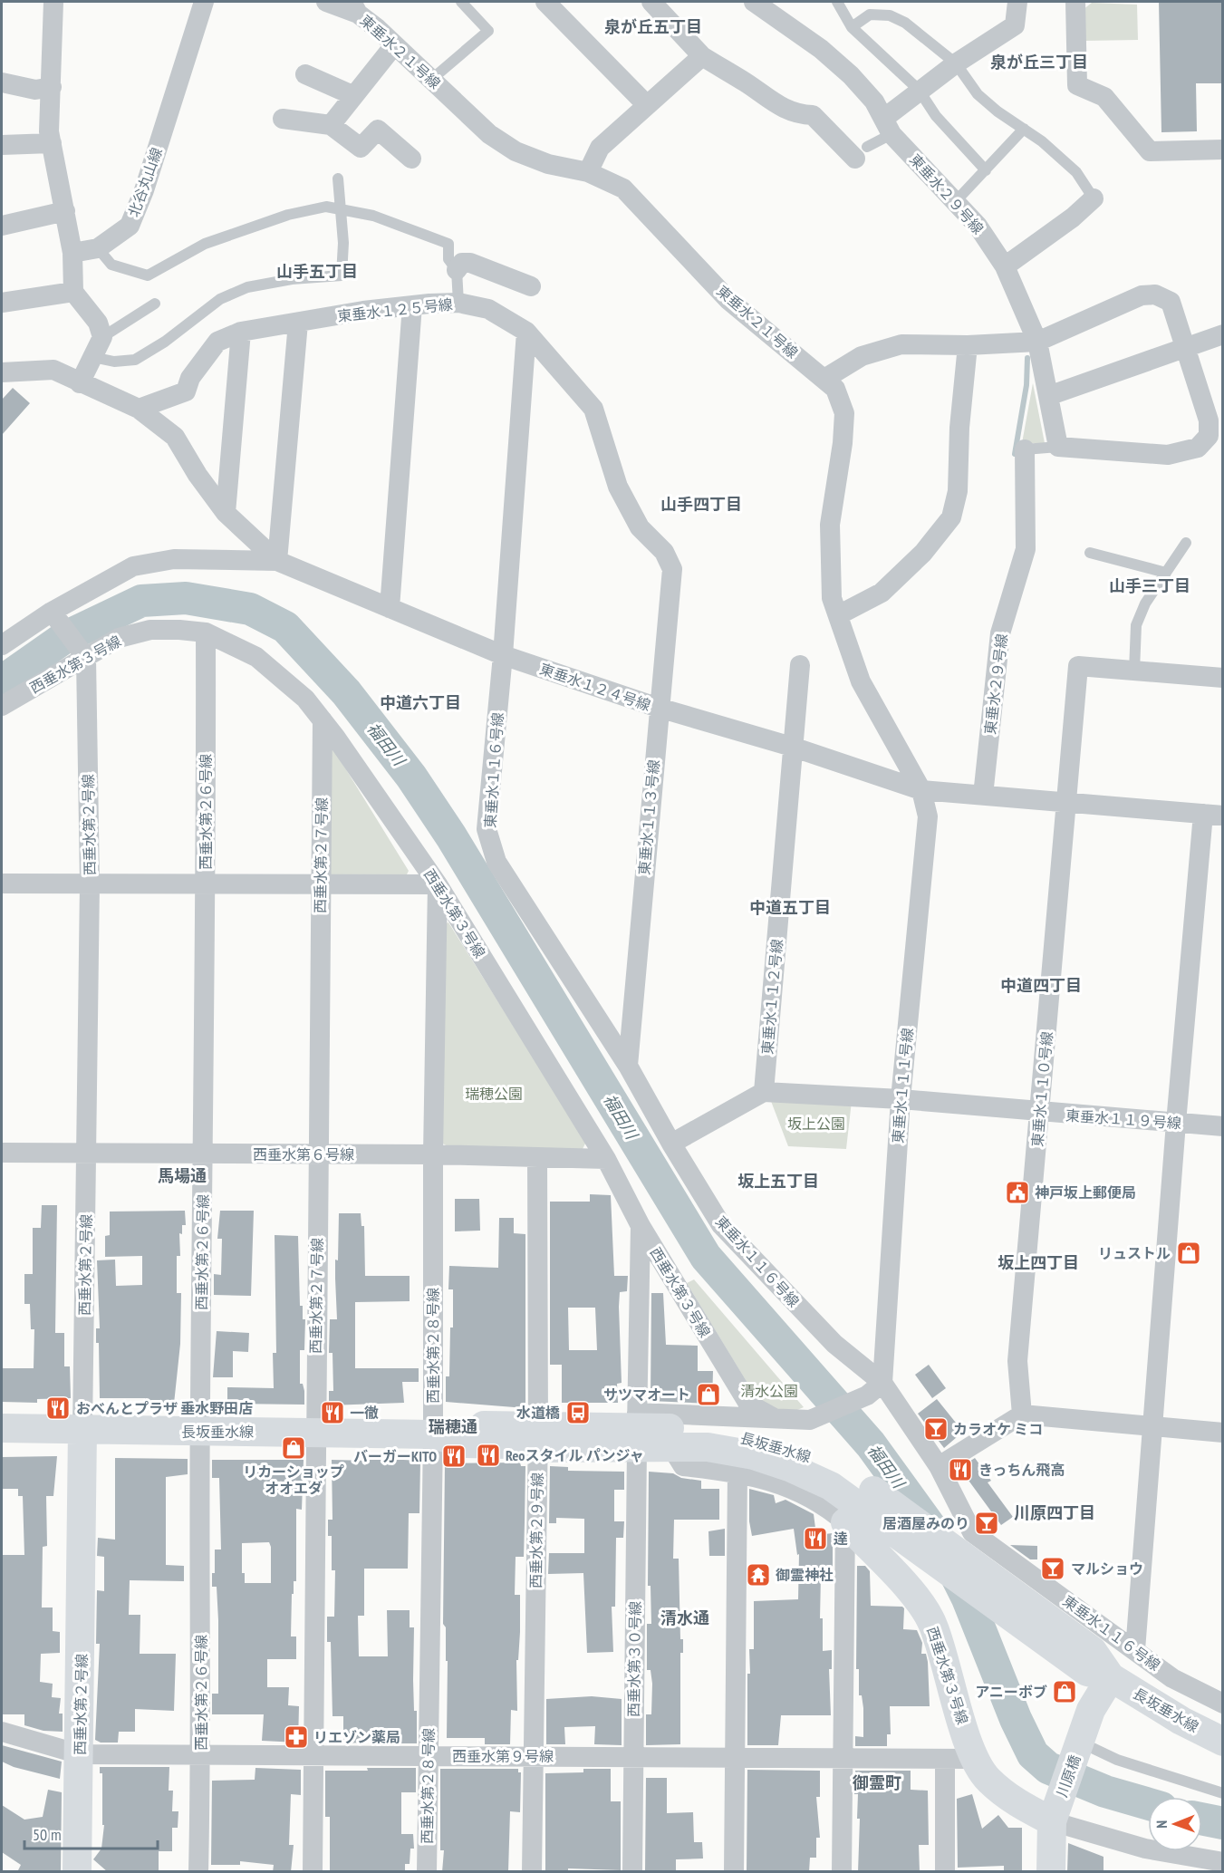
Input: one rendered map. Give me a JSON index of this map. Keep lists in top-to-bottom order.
{
  "streets": {
    "main road": [
      "西垂水第３号線",
      "西垂水第２号線",
      "長坂垂水線",
      "川原橋"
    ],
    "street": [
      "東垂水２１号線",
      "北谷丸山線",
      "東垂水２９号線",
      "東垂水１２５号線",
      "東垂水１２４号線",
      "東垂水１１６号線",
      "西垂水第２６号線",
      "東垂水１１３号線",
      "西垂水第２７号線",
      "東垂水１１２号線",
      "東垂水１１１号線",
      "東垂水１１０号線",
      "東垂水１１９号線",
      "西垂水第６号線",
      "西垂水第２８号線",
      "西垂水第２９号線",
      "西垂水第３０号線",
      "西垂水第９号線"
    ]
  },
  "crossings": [
    ["東垂水２１号線", "東垂水１２４号線"],
    ["東垂水２１号線", "東垂水１１１号線"],
    ["東垂水２９号線", "東垂水１２４号線"],
    ["東垂水１２５号線", "東垂水１１６号線"],
    ["東垂水１２５号線", "東垂水１１３号線"],
    ["西垂水第３号線", "西垂水第２６号線"],
    ["西垂水第３号線", "西垂水第２号線"],
    ["西垂水第３号線", "西垂水第２７号線"],
    ["西垂水第３号線", "西垂水第６号線"],
    ["西垂水第３号線", "西垂水第２８号線"],
    ["西垂水第３号線", "西垂水第３０号線"],
    ["西垂水第３号線", "西垂水第９号線"],
    ["西垂水第３号線", "川原橋"],
    ["東垂水１２４号線", "東垂水１１６号線"],
    ["東垂水１２４号線", "東垂水１１３号線"],
    ["東垂水１２４号線", "東垂水１１２号線"],
    ["東垂水１２４号線", "東垂水１１１号線"],
    ["東垂水１２４号線", "東垂水１１０号線"],
    ["東垂水１１６号線", "東垂水１１３号線"],
    ["東垂水１１６号線", "東垂水１１１号線"],
    ["西垂水第２６号線", "西垂水第６号線"],
    ["西垂水第２６号線", "長坂垂水線"],
    ["西垂水第２６号線", "西垂水第９号線"],
    ["西垂水第２号線", "西垂水第６号線"],
    ["西垂水第２号線", "長坂垂水線"],
    ["西垂水第２号線", "西垂水第９号線"],
    ["西垂水第２７号線", "西垂水第６号線"],
    ["西垂水第２７号線", "長坂垂水線"],
    ["西垂水第２７号線", "西垂水第９号線"],
    ["東垂水１１２号線", "東垂水１１９号線"],
    ["東垂水１１１号線", "東垂水１１９号線"],
    ["東垂水１１０号線", "東垂水１１９号線"],
    ["西垂水第６号線", "西垂水第２８号線"],
    ["西垂水第６号線", "西垂水第２９号線"],
    ["西垂水第２８号線", "長坂垂水線"],
    ["西垂水第２８号線", "西垂水第９号線"],
    ["長坂垂水線", "西垂水第２９号線"],
    ["長坂垂水線", "西垂水第３０号線"],
    ["西垂水第２９号線", "西垂水第９号線"],
    ["西垂水第３０号線", "西垂水第９号線"]
  ],
  "districts": [
    "泉が丘五丁目",
    "泉が丘三丁目",
    "山手五丁目",
    "山手四丁目",
    "山手三丁目",
    "中道六丁目",
    "中道五丁目",
    "中道四丁目",
    "馬場通",
    "坂上五丁目",
    "坂上四丁目",
    "瑞穂通",
    "川原四丁目",
    "清水通",
    "御霊町"
  ],
  "water": ["福田川"],
  "parks": ["瑞穂公園", "坂上公園", "清水公園"],
  "places": {
    "public building": ["神戸坂上郵便局"],
    "shop": [
      "リュストル",
      "サツマオート",
      "リカーショップ オオエダ",
      "アニーボブ"
    ],
    "restaurant": [
      "おべんとプラザ 垂水野田店",
      "一徹",
      "Reoスタイル パンジャ",
      "バーガーKITO",
      "きっちん飛高",
      "逹"
    ],
    "bus stop": ["水道橋"],
    "bar": ["カラオケ ミコ", "居酒屋みのり", "マルショウ"],
    "temple": ["御霊神社"],
    "pharmacy": ["リエゾン薬局"]
  },
  "scale_bar": "50 m",
  "north": "left"
}
